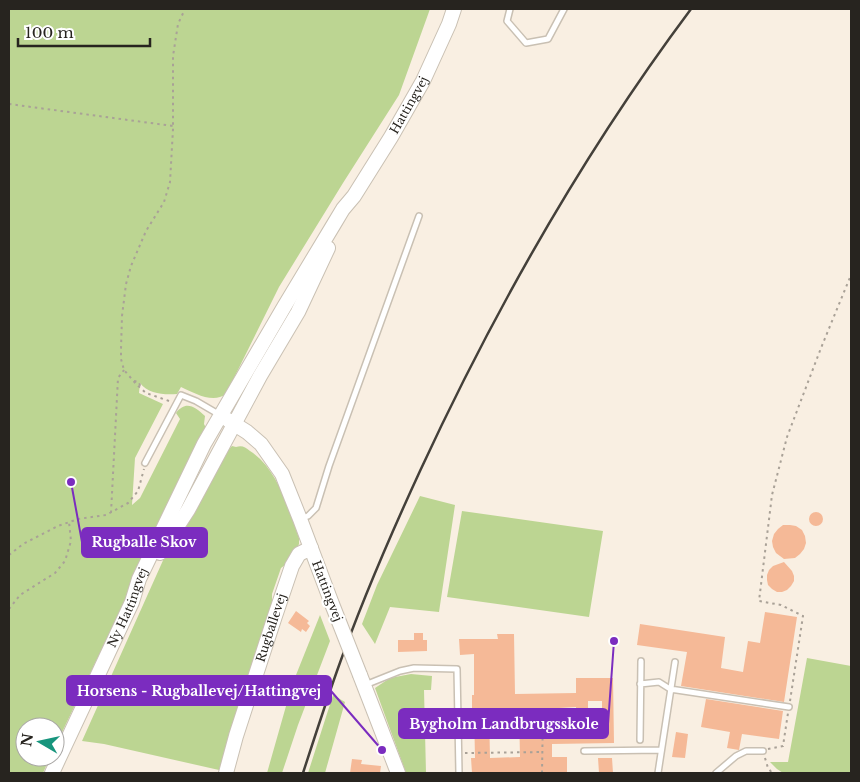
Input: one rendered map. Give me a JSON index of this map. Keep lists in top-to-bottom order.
{
  "streets": {
    "street": ["Hattingvej", "Ny Hattingvej", "Rugballevej"]
  },
  "crossings": [
    ["Hattingvej", "Ny Hattingvej"],
    ["Hattingvej", "Rugballevej"]
  ],
  "places": ["Rugballe Skov", "Bygholm Landbrugsskole", "Horsens - Rugballevej/Hattingvej"],
  "scale_bar": "100 m",
  "north": "left"
}
